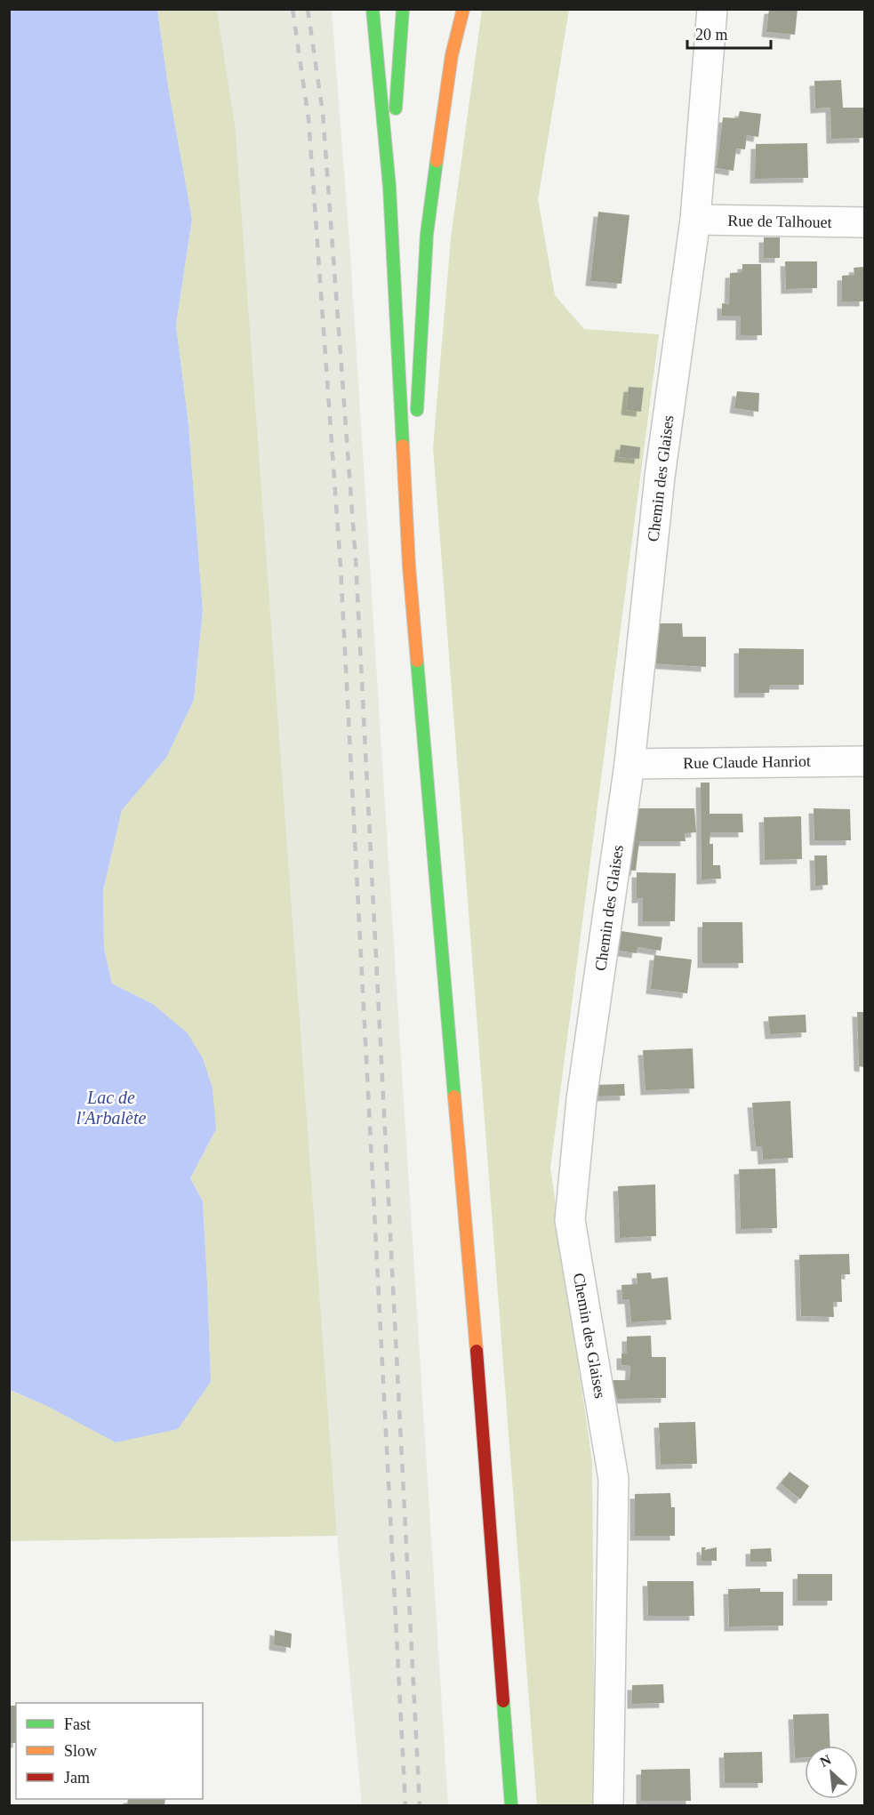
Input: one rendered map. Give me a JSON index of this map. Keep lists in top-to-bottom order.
{
  "streets": {
    "street": ["Rue de Talhouet", "Chemin des Glaises", "Rue Claude Hanriot"]
  },
  "crossings": [
    ["Rue de Talhouet", "Chemin des Glaises"],
    ["Chemin des Glaises", "Rue Claude Hanriot"]
  ],
  "water": ["Lac de l'Arbalète"],
  "legend": ["Fast", "Slow", "Jam"],
  "scale_bar": "20 m",
  "north": "top left"
}
